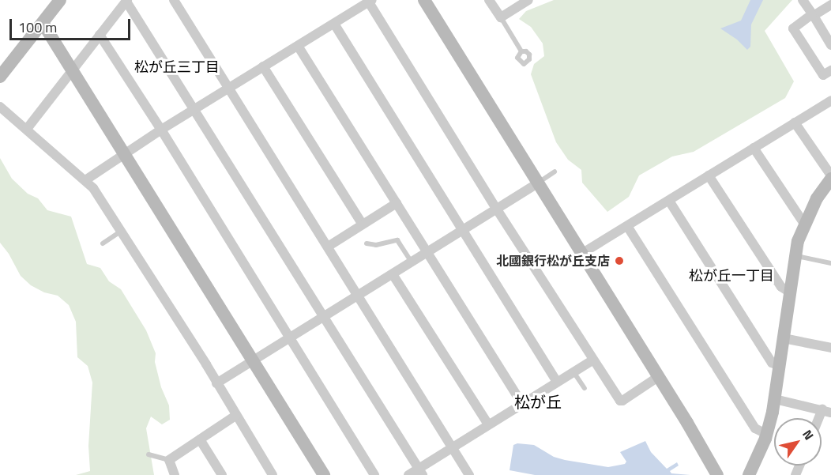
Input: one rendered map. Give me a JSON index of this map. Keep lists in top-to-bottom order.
{
  "districts": ["松が丘三丁目", "松が丘一丁目", "松が丘"],
  "places": ["北國銀行松が丘支店"],
  "scale_bar": "100 m",
  "north": "top right"
}
